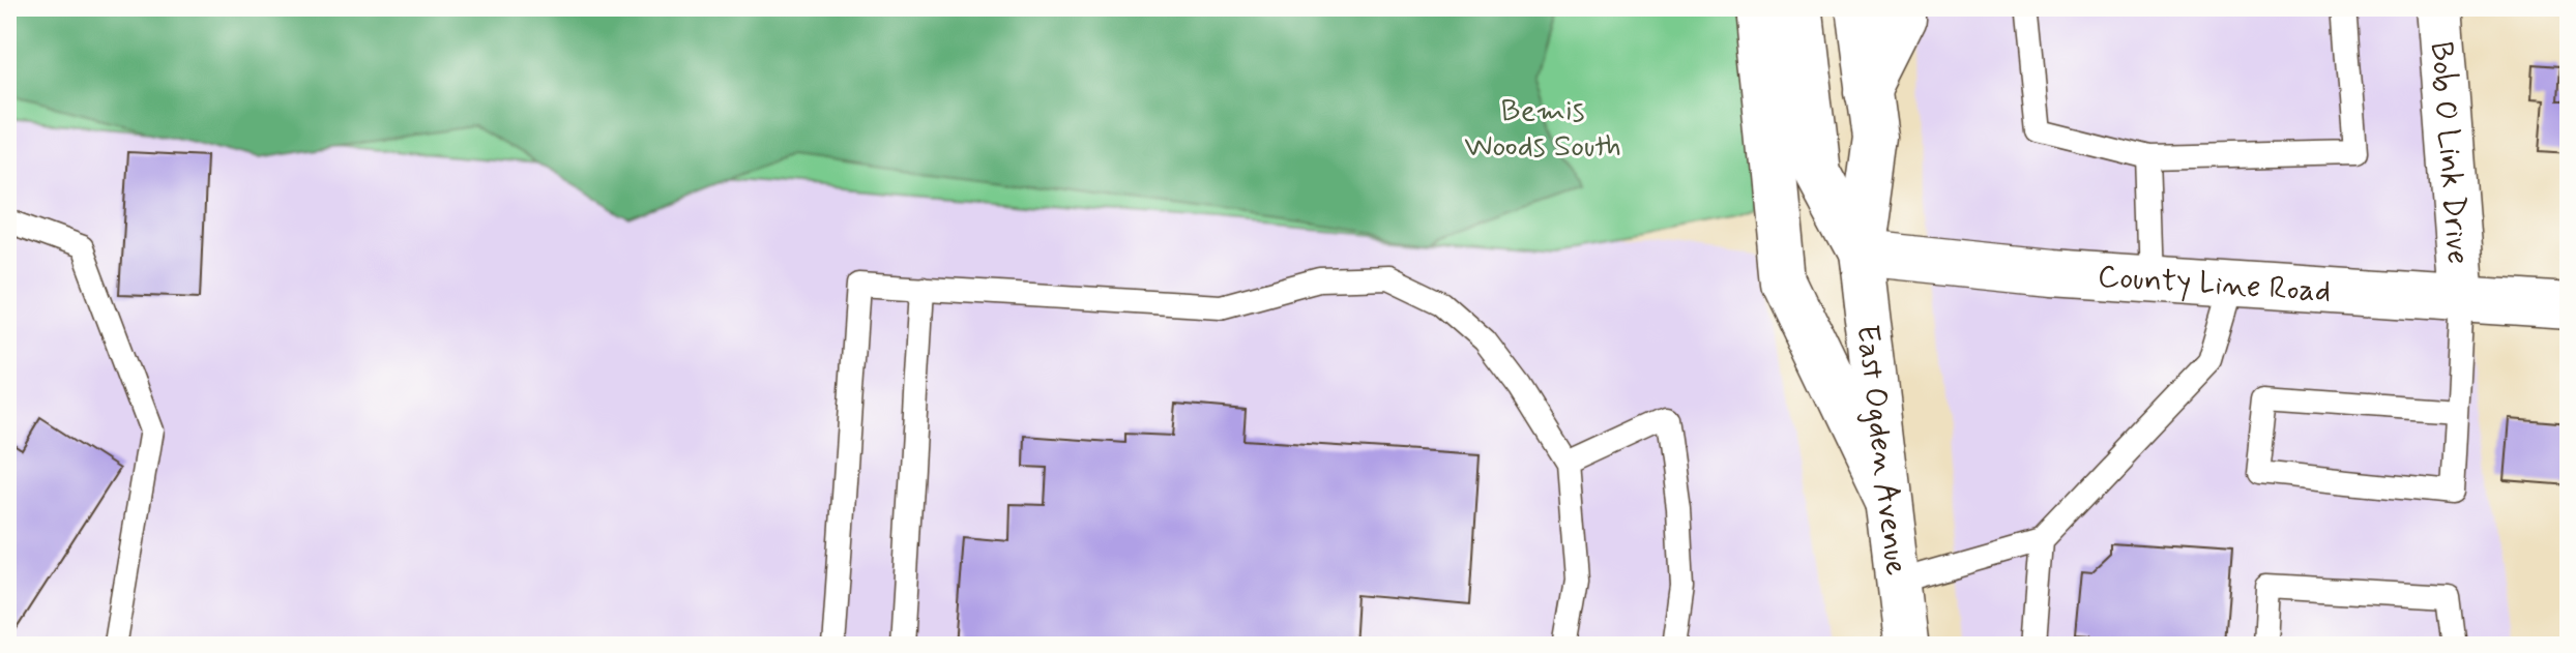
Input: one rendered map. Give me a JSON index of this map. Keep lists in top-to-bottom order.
{
  "streets": {
    "main road": ["Bob O Link Drive", "County Line Road", "East Ogden Avenue"]
  },
  "crossings": [
    ["Bob O Link Drive", "County Line Road"],
    ["County Line Road", "East Ogden Avenue"]
  ],
  "parks": ["Bemis Woods South"]
}
